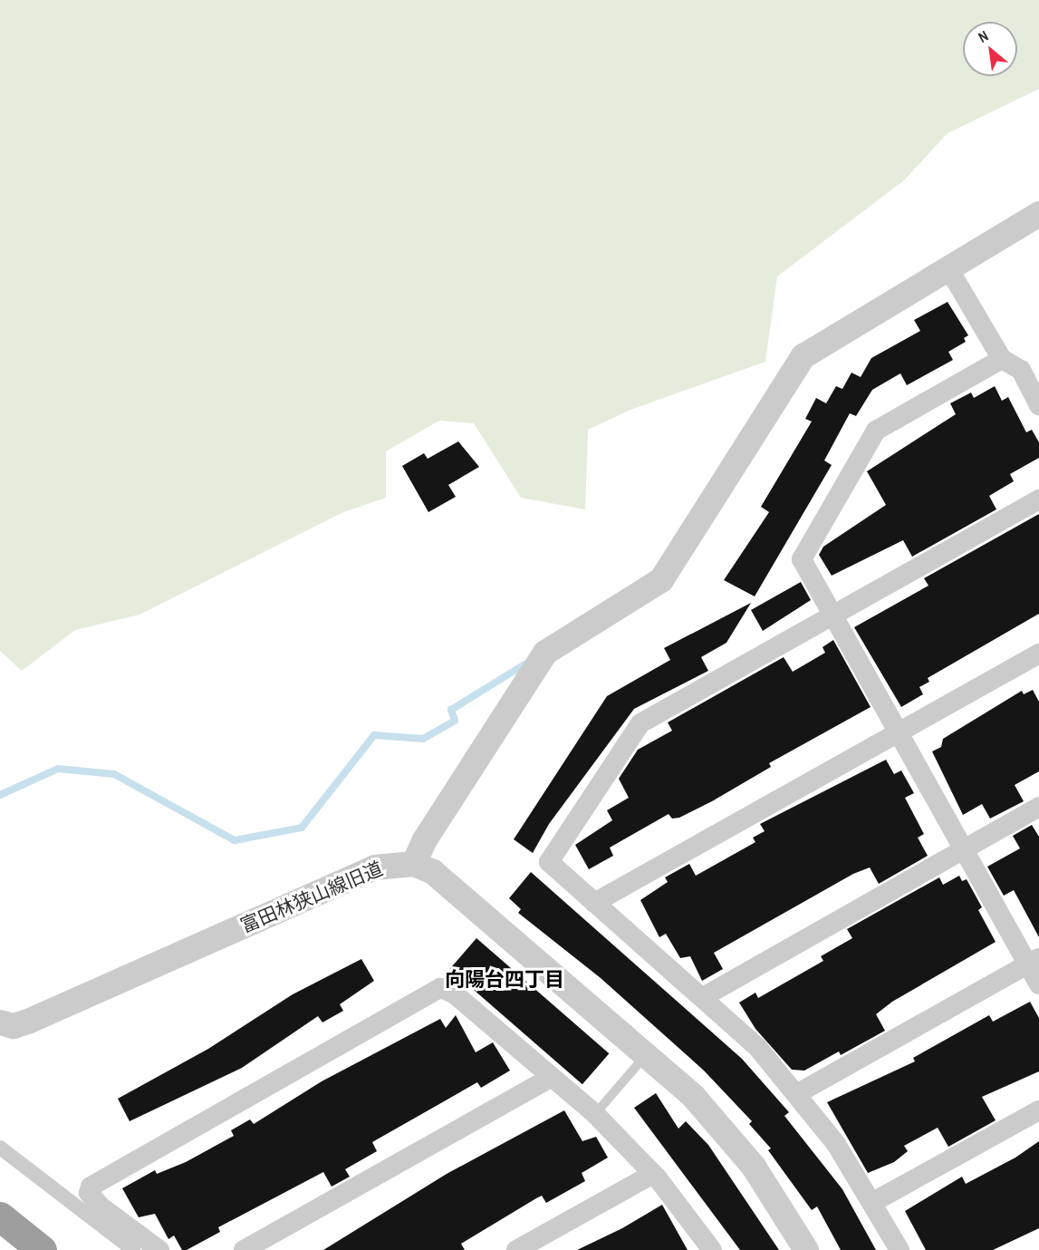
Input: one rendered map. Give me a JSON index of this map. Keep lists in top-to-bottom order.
{
  "streets": {
    "street": ["富田林狭山線旧道"]
  },
  "districts": ["向陽台四丁目"],
  "north": "top left"
}
